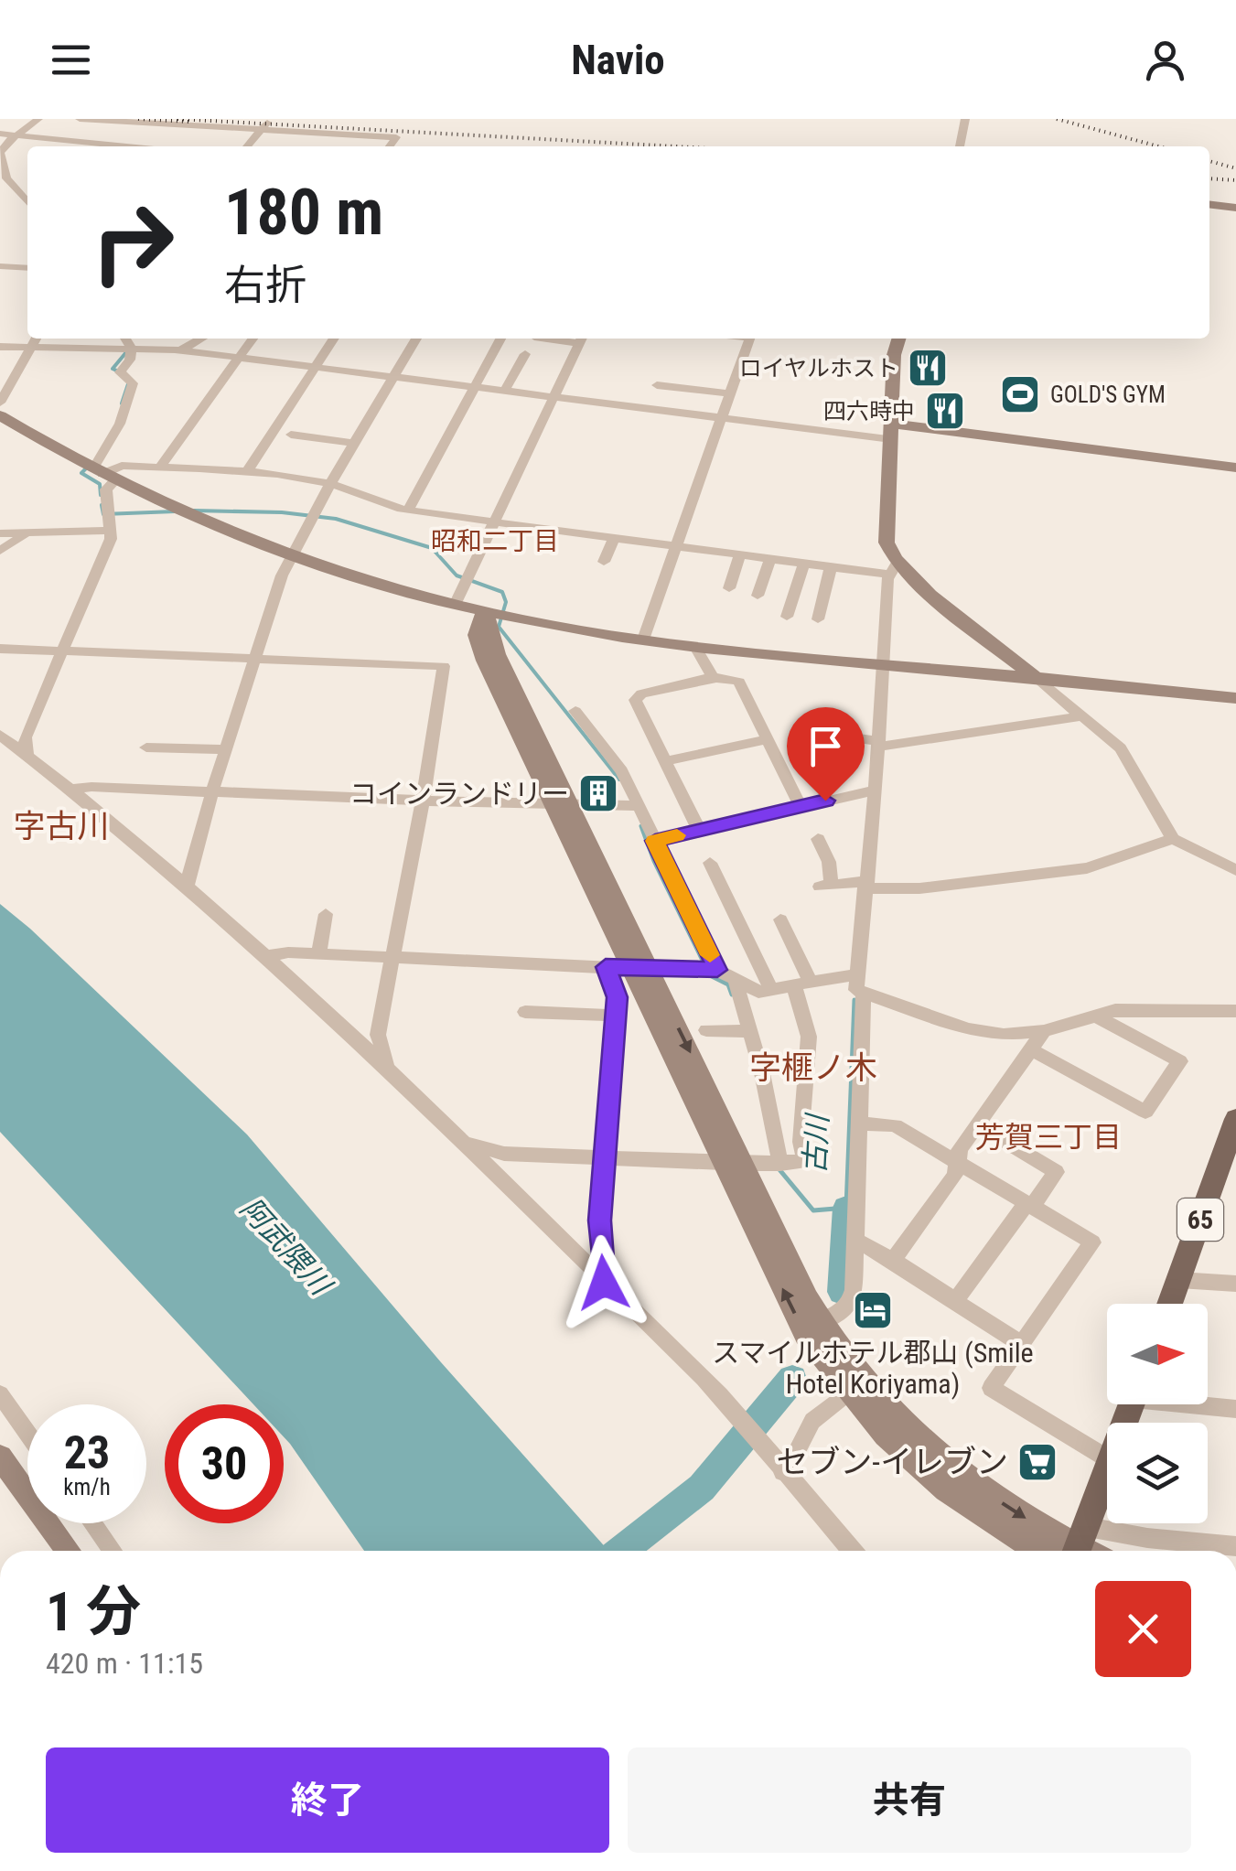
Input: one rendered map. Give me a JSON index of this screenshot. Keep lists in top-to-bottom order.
{
  "streets": {
    "main road": ["65"]
  },
  "districts": [
    "昭和二丁目",
    "字古川",
    "字榧ノ木",
    "芳賀三丁目"
  ],
  "water": ["古川", "阿武隈川"],
  "places": {
    "restaurant": ["ロイヤルホスト", "四六時中"],
    "sports": ["GOLD'S GYM"],
    "building": ["コインランドリー"],
    "hotel": ["スマイルホテル郡山 (Smile Hotel Koriyama)"],
    "supermarket": ["セブン-イレブン"]
  },
  "north": "right",
  "page": {
    "header": "Navio",
    "turn": ["180 m", "右折"],
    "speed": "23 km/h",
    "limit": "30",
    "heading": ["1 分", "420 m · 11:15"],
    "buttons": ["終了", "共有"]
  }
}
